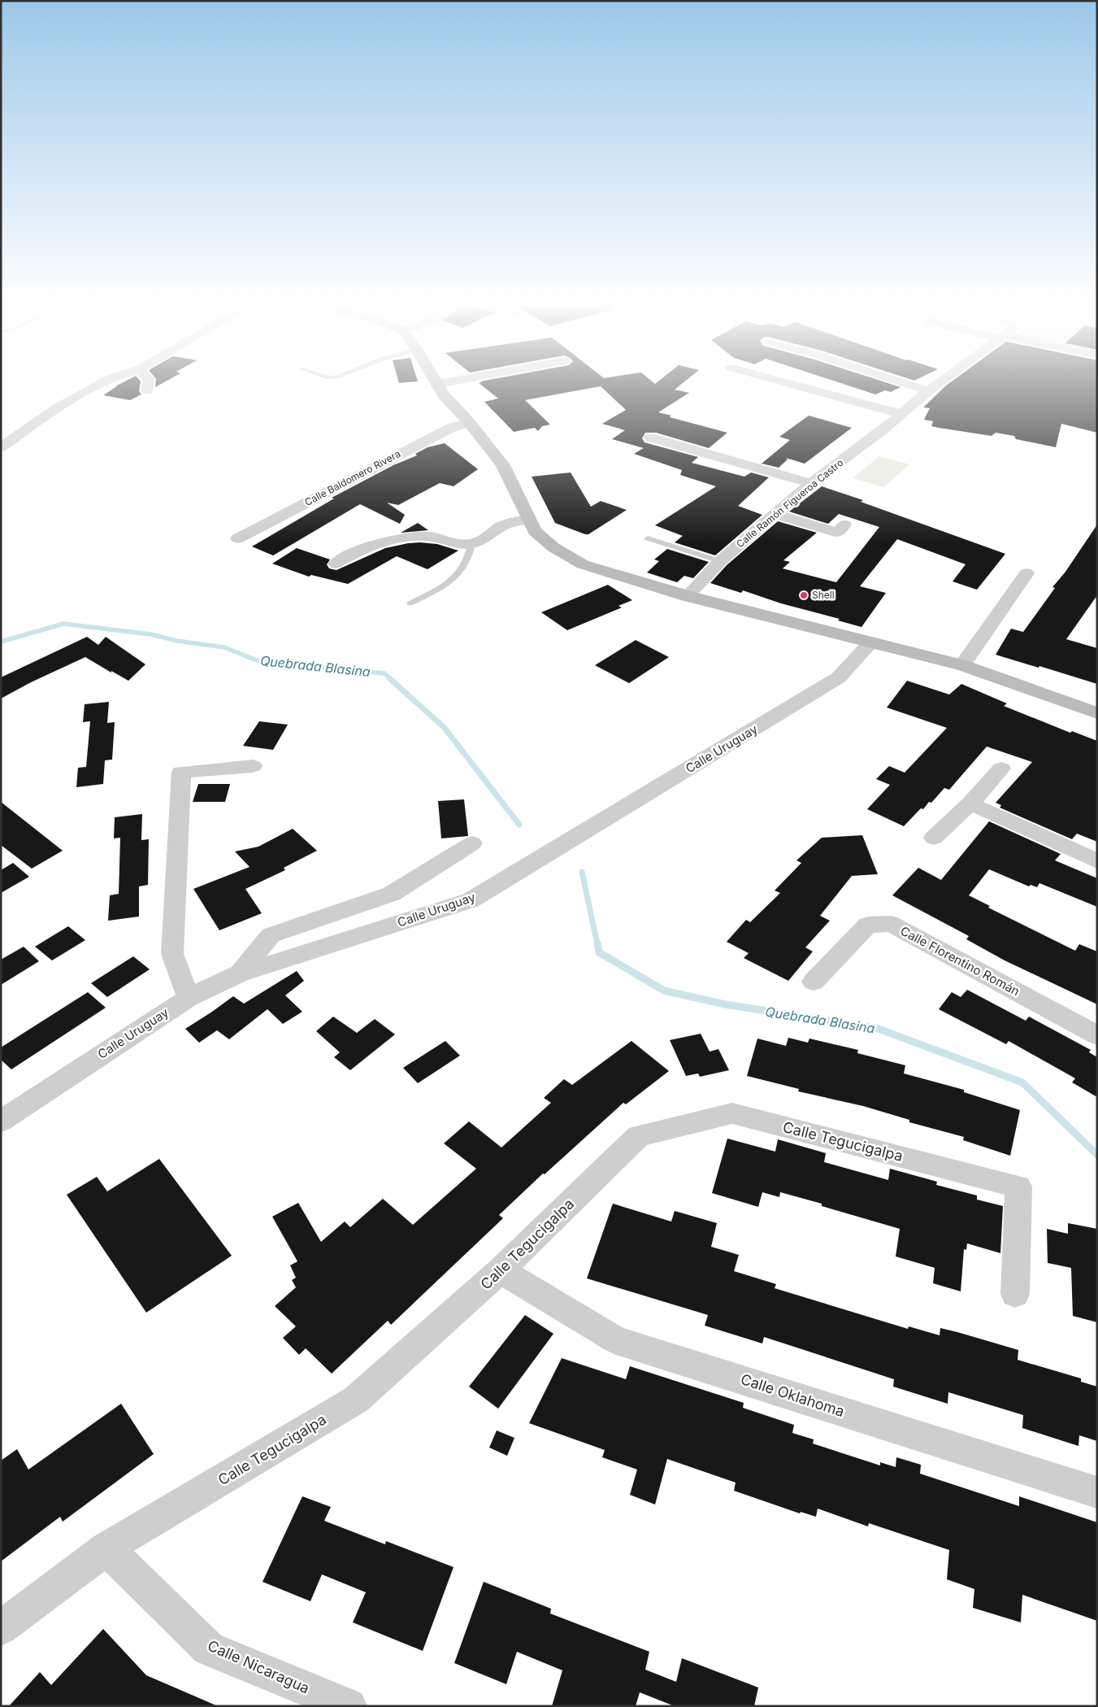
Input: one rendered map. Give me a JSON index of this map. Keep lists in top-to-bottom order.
{
  "streets": {
    "street": [
      "Calle Baldomero Rivera",
      "Calle Ramón Figueroa Castro",
      "Calle Uruguay",
      "Calle Florentino Román",
      "Calle Tegucigalpa",
      "Calle Oklahoma",
      "Calle Nicaragua"
    ]
  },
  "crossings": [
    ["Calle Tegucigalpa", "Calle Oklahoma"],
    ["Calle Tegucigalpa", "Calle Nicaragua"]
  ],
  "water": ["Quebrada Blasina"],
  "places": ["Shell"]
}
